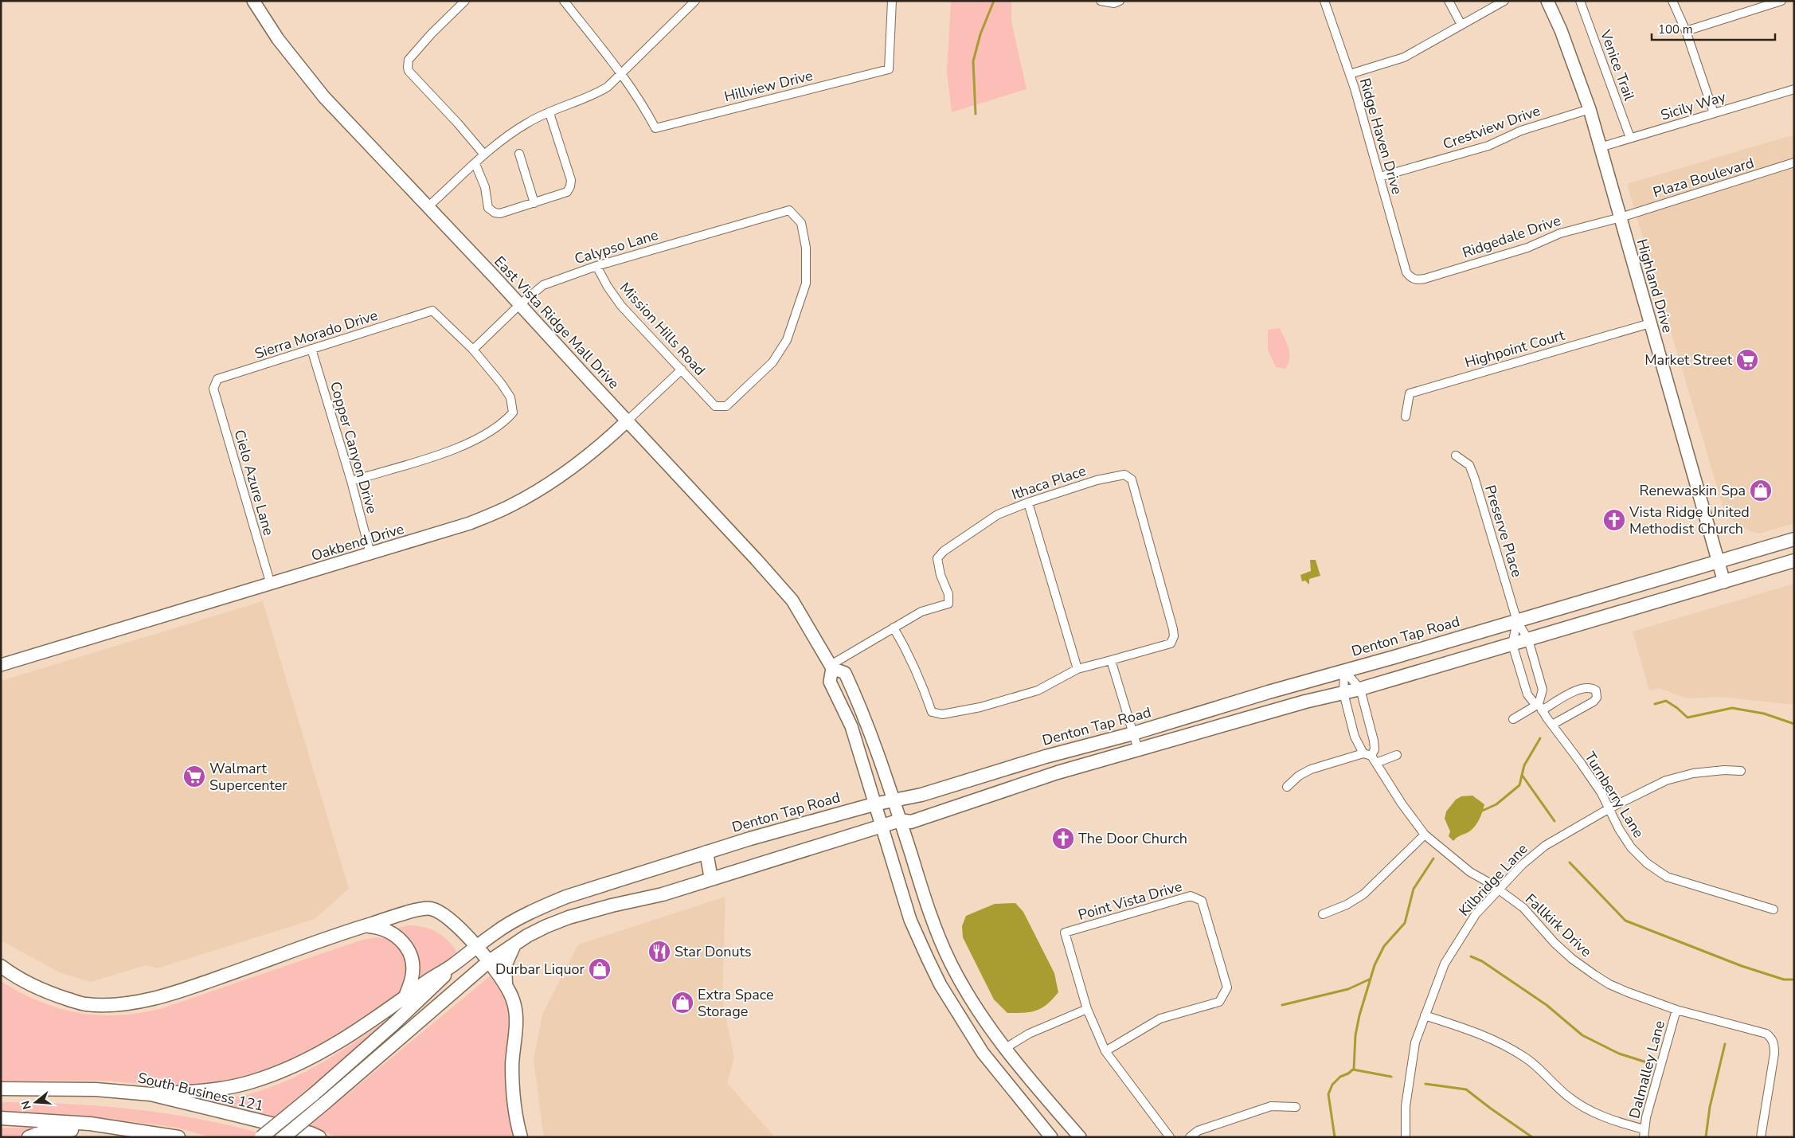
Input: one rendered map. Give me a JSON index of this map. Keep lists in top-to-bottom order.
{
  "streets": {
    "main road": [
      "Highland Drive",
      "East Vista Ridge Mall Drive",
      "Oakbend Drive",
      "Denton Tap Road",
      "South Business 121"
    ],
    "street": [
      "Venice Trail",
      "Hillview Drive",
      "Sicily Way",
      "Crestview Drive",
      "Ridge Haven Drive",
      "Plaza Boulevard",
      "Ridgedale Drive",
      "Calypso Lane",
      "Mission Hills Road",
      "Sierra Morado Drive",
      "Highpoint Court",
      "Copper Canyon Drive",
      "Cielo Azure Lane",
      "Ithaca Place",
      "Preserve Place",
      "Turnberry Lane",
      "Kilbridge Lane",
      "Point Vista Drive",
      "Fallkirk Drive",
      "Dalmalley Lane"
    ]
  },
  "crossings": [
    ["Venice Trail", "Sicily Way"],
    ["Sicily Way", "Highland Drive"],
    ["Crestview Drive", "Ridge Haven Drive"],
    ["Crestview Drive", "Highland Drive"],
    ["Ridge Haven Drive", "Ridgedale Drive"],
    ["Plaza Boulevard", "Ridgedale Drive"],
    ["Plaza Boulevard", "Highland Drive"],
    ["Ridgedale Drive", "Highland Drive"],
    ["Calypso Lane", "East Vista Ridge Mall Drive"],
    ["Calypso Lane", "Mission Hills Road"],
    ["Calypso Lane", "Sierra Morado Drive"],
    ["Highland Drive", "Highpoint Court"],
    ["Highland Drive", "Denton Tap Road"],
    ["East Vista Ridge Mall Drive", "Ithaca Place"],
    ["East Vista Ridge Mall Drive", "Oakbend Drive"],
    ["East Vista Ridge Mall Drive", "Denton Tap Road"],
    ["Mission Hills Road", "Oakbend Drive"],
    ["Sierra Morado Drive", "Copper Canyon Drive"],
    ["Sierra Morado Drive", "Cielo Azure Lane"],
    ["Copper Canyon Drive", "Oakbend Drive"],
    ["Cielo Azure Lane", "Oakbend Drive"],
    ["Preserve Place", "Denton Tap Road"],
    ["Preserve Place", "Turnberry Lane"],
    ["Denton Tap Road", "Turnberry Lane"],
    ["Turnberry Lane", "Kilbridge Lane"],
    ["Kilbridge Lane", "Fallkirk Drive"],
    ["Fallkirk Drive", "Dalmalley Lane"]
  ],
  "places": {
    "supermarket": ["Market Street", "Walmart Supercenter"],
    "shop": ["Renewaskin Spa", "Durbar Liquor", "Extra Space Storage"],
    "church": ["Vista Ridge United Methodist Church", "The Door Church"],
    "restaurant": ["Star Donuts"]
  },
  "scale_bar": "100 m",
  "north": "left"
}
